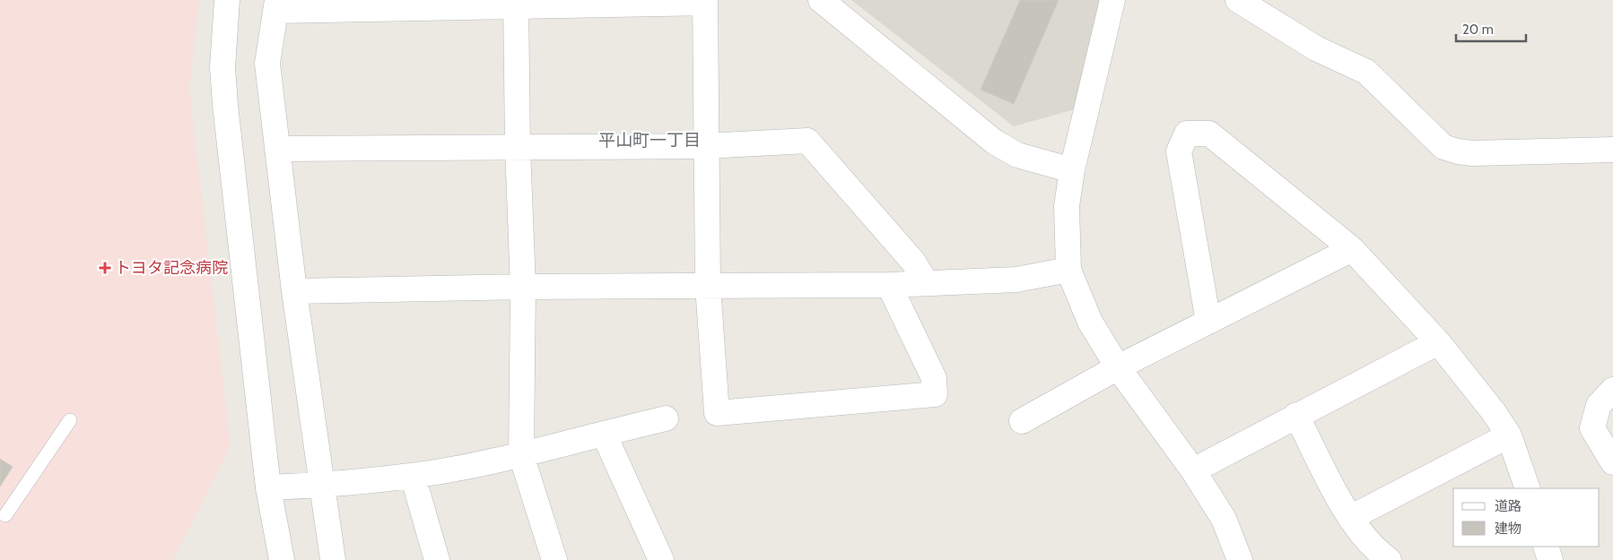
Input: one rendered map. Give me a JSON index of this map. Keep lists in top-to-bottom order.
{
  "districts": ["平山町一丁目"],
  "places": {
    "health": ["トヨタ記念病院"]
  },
  "legend": ["道路", "建物"],
  "scale_bar": "20 m"
}
